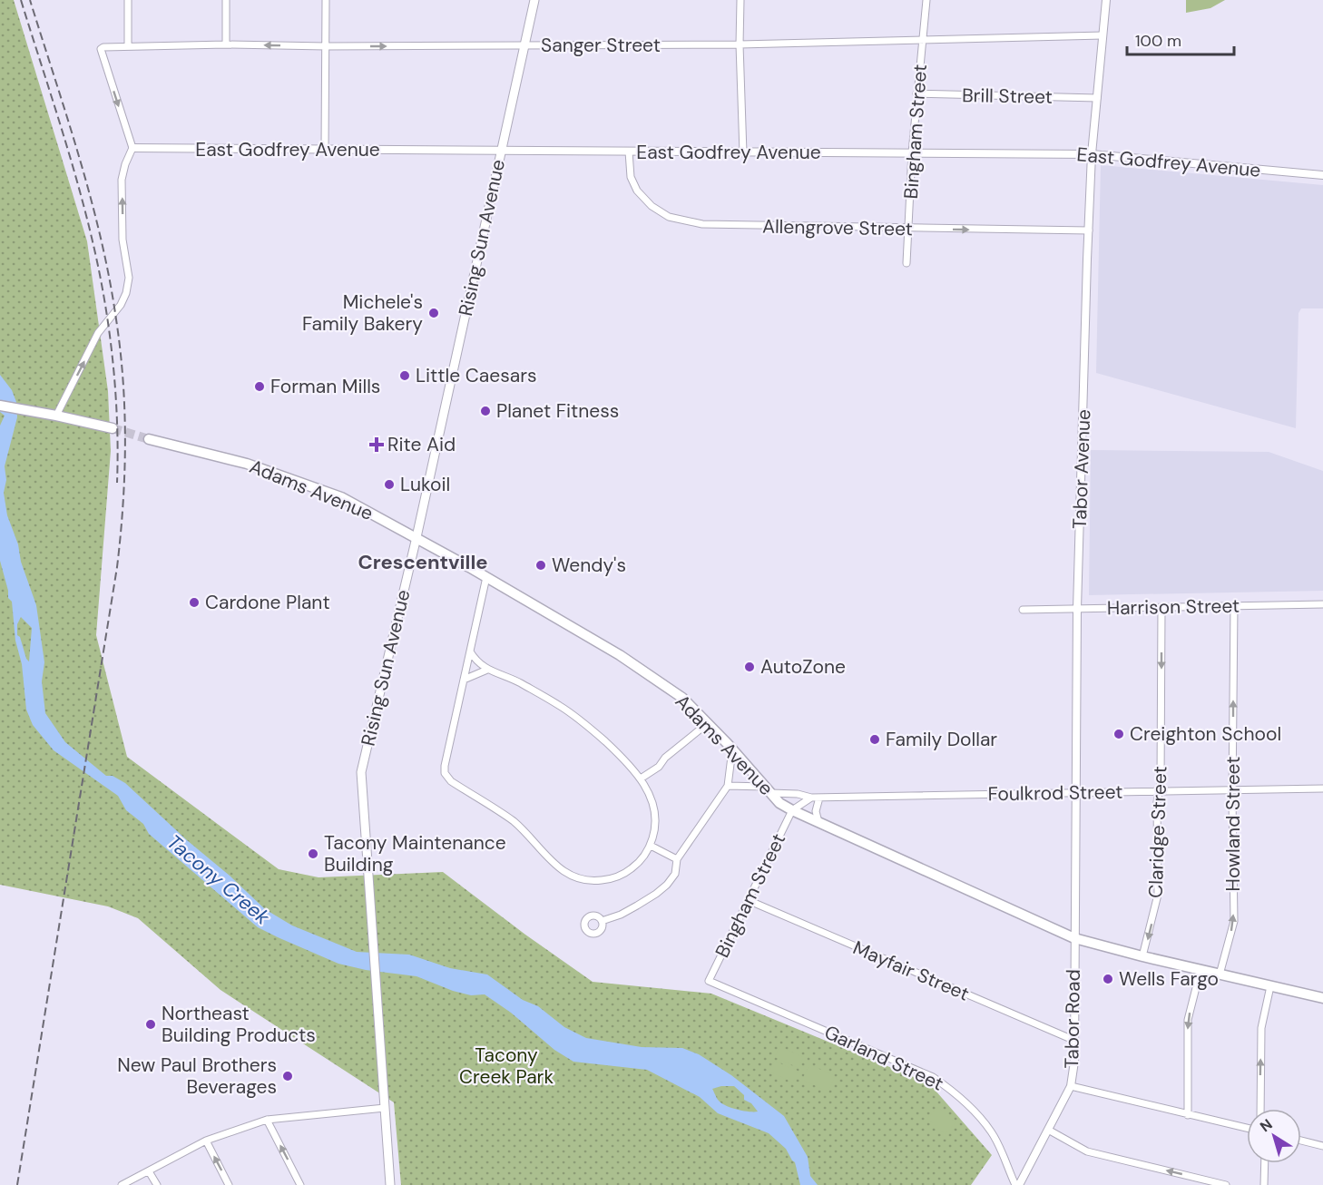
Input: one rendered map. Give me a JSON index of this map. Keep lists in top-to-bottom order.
{
  "streets": {
    "highway": ["Adams Avenue"],
    "main road": ["Rising Sun Avenue"],
    "street": [
      "Sanger Street",
      "Brill Street",
      "Bingham Street",
      "East Godfrey Avenue",
      "Allengrove Street",
      "Tabor Avenue",
      "Harrison Street",
      "Foulkrod Street",
      "Howland Street",
      "Claridge Street",
      "Mayfair Street",
      "Tabor Road",
      "Garland Street"
    ]
  },
  "crossings": [
    ["Sanger Street", "Bingham Street"],
    ["Sanger Street", "East Godfrey Avenue"],
    ["Sanger Street", "Rising Sun Avenue"],
    ["Sanger Street", "Tabor Avenue"],
    ["Brill Street", "Bingham Street"],
    ["Brill Street", "Tabor Avenue"],
    ["Bingham Street", "East Godfrey Avenue"],
    ["Bingham Street", "Allengrove Street"],
    ["Bingham Street", "Adams Avenue"],
    ["Bingham Street", "Mayfair Street"],
    ["Bingham Street", "Garland Street"],
    ["East Godfrey Avenue", "Allengrove Street"],
    ["East Godfrey Avenue", "Rising Sun Avenue"],
    ["East Godfrey Avenue", "Tabor Avenue"],
    ["Allengrove Street", "Tabor Avenue"],
    ["Rising Sun Avenue", "Adams Avenue"],
    ["Tabor Avenue", "Adams Avenue"],
    ["Tabor Avenue", "Harrison Street"],
    ["Tabor Avenue", "Foulkrod Street"],
    ["Tabor Avenue", "Tabor Road"],
    ["Adams Avenue", "Foulkrod Street"],
    ["Adams Avenue", "Howland Street"],
    ["Adams Avenue", "Claridge Street"],
    ["Adams Avenue", "Tabor Road"],
    ["Harrison Street", "Howland Street"],
    ["Harrison Street", "Claridge Street"],
    ["Foulkrod Street", "Howland Street"],
    ["Foulkrod Street", "Claridge Street"],
    ["Mayfair Street", "Tabor Road"],
    ["Tabor Road", "Garland Street"]
  ],
  "one_way": ["Allengrove Street", "Howland Street", "Claridge Street"],
  "districts": ["Crescentville"],
  "water": ["Tacony Creek"],
  "parks": ["Tacony Creek Park"],
  "places": {
    "other": [
      "Michele's Family Bakery",
      "Little Caesars",
      "Forman Mills",
      "Planet Fitness",
      "Lukoil",
      "Wendy's",
      "Cardone Plant",
      "AutoZone",
      "Creighton School",
      "Family Dollar",
      "Tacony Maintenance Building",
      "Wells Fargo",
      "Northeast Building Products",
      "New Paul Brothers Beverages"
    ],
    "health": ["Rite Aid"]
  },
  "scale_bar": "100 m",
  "north": "top left"
}
